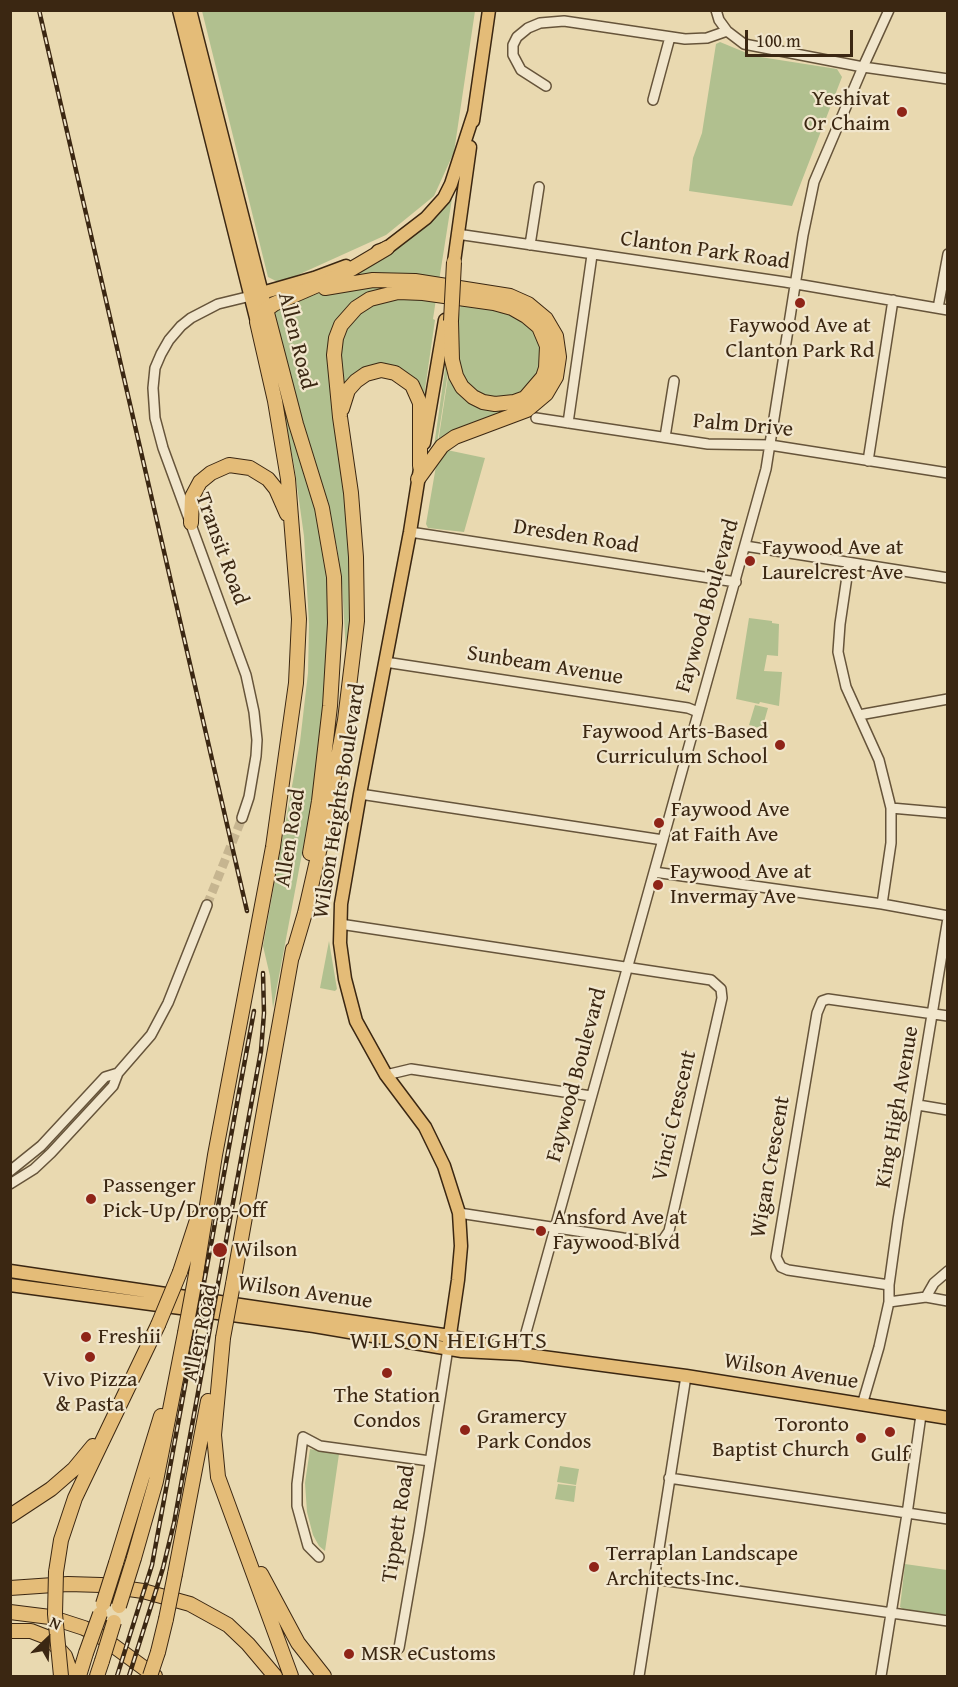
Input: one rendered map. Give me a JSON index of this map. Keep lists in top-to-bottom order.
{
  "streets": {
    "highway": ["Allen Road"],
    "main road": ["Wilson Heights Boulevard", "Wilson Avenue"],
    "street": [
      "Clanton Park Road",
      "Palm Drive",
      "Dresden Road",
      "Transit Road",
      "Faywood Boulevard",
      "Sunbeam Avenue",
      "King High Avenue",
      "Vinci Crescent",
      "Wigan Crescent",
      "Tippett Road"
    ]
  },
  "crossings": [
    ["Clanton Park Road", "Faywood Boulevard"],
    ["Allen Road", "Transit Road"],
    ["Palm Drive", "Faywood Boulevard"],
    ["Dresden Road", "Faywood Boulevard"],
    ["Dresden Road", "Wilson Heights Boulevard"],
    ["Faywood Boulevard", "Sunbeam Avenue"],
    ["Faywood Boulevard", "Vinci Crescent"],
    ["Faywood Boulevard", "Wilson Avenue"],
    ["Sunbeam Avenue", "Wilson Heights Boulevard"],
    ["Wilson Heights Boulevard", "Wilson Avenue"],
    ["Wilson Heights Boulevard", "Tippett Road"],
    ["King High Avenue", "Wigan Crescent"],
    ["King High Avenue", "Wilson Avenue"],
    ["Wilson Avenue", "Tippett Road"]
  ],
  "districts": ["WILSON HEIGHTS"],
  "places": [
    "Yeshivat Or Chaim",
    "Faywood Ave at Clanton Park Rd",
    "Faywood Ave at Laurelcrest Ave",
    "Faywood Arts-Based Curriculum School",
    "Faywood Ave at Faith Ave",
    "Faywood Ave at Invermay Ave",
    "Passenger Pick-Up/Drop-Off",
    "Ansford Ave at Faywood Blvd",
    "Wilson",
    "Freshii",
    "Vivo Pizza & Pasta",
    "The Station Condos",
    "Gramercy Park Condos",
    "Gulf",
    "Toronto Baptist Church",
    "Terraplan Landscape Architects Inc.",
    "MSR eCustoms"
  ],
  "scale_bar": "100 m",
  "north": "top right"
}
